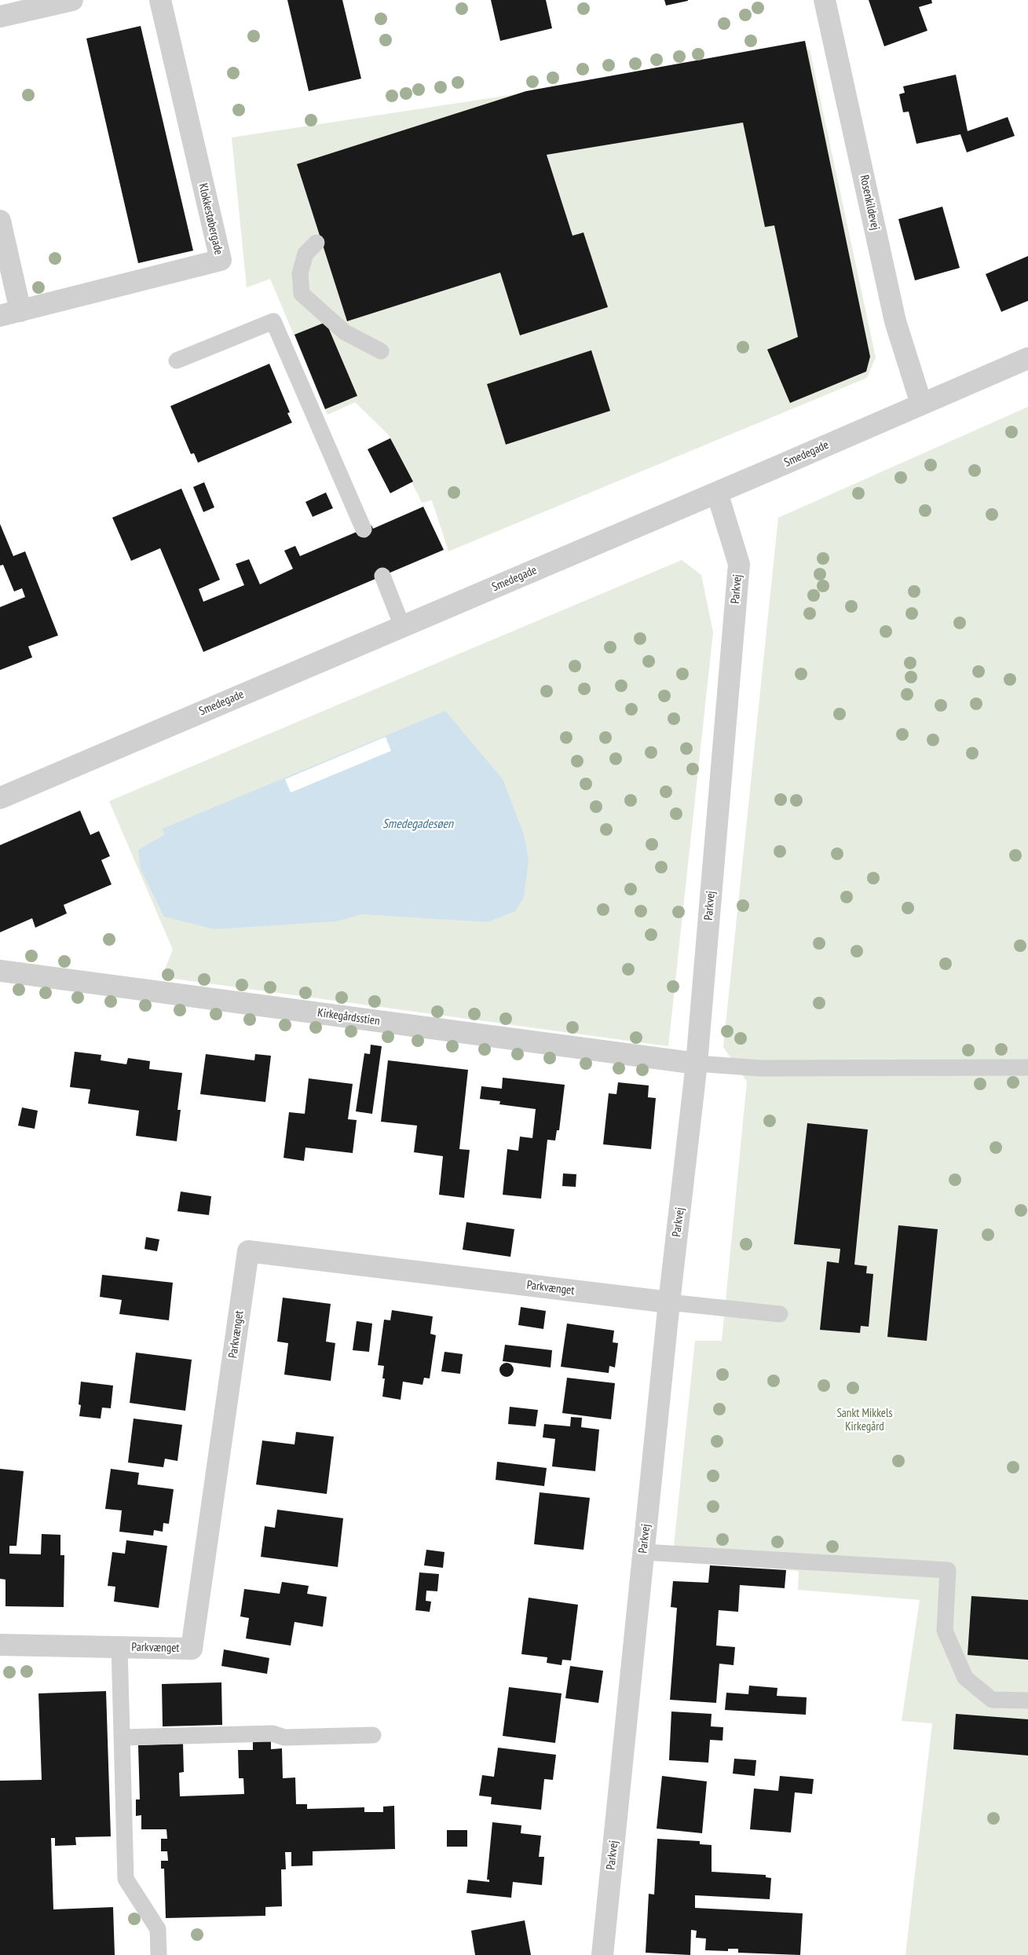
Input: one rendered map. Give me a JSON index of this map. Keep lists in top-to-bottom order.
{
  "streets": {
    "street": [
      "Rosenkildevej",
      "Klokkestøbergade",
      "Smedegade",
      "Parkvej",
      "Kirkegårdsstien",
      "Parkvænget"
    ]
  },
  "crossings": [
    ["Rosenkildevej", "Smedegade"],
    ["Smedegade", "Parkvej"],
    ["Parkvej", "Kirkegårdsstien"],
    ["Parkvej", "Parkvænget"]
  ],
  "water": ["Smedegadesøen"],
  "parks": ["Sankt Mikkels Kirkegård"]
}
